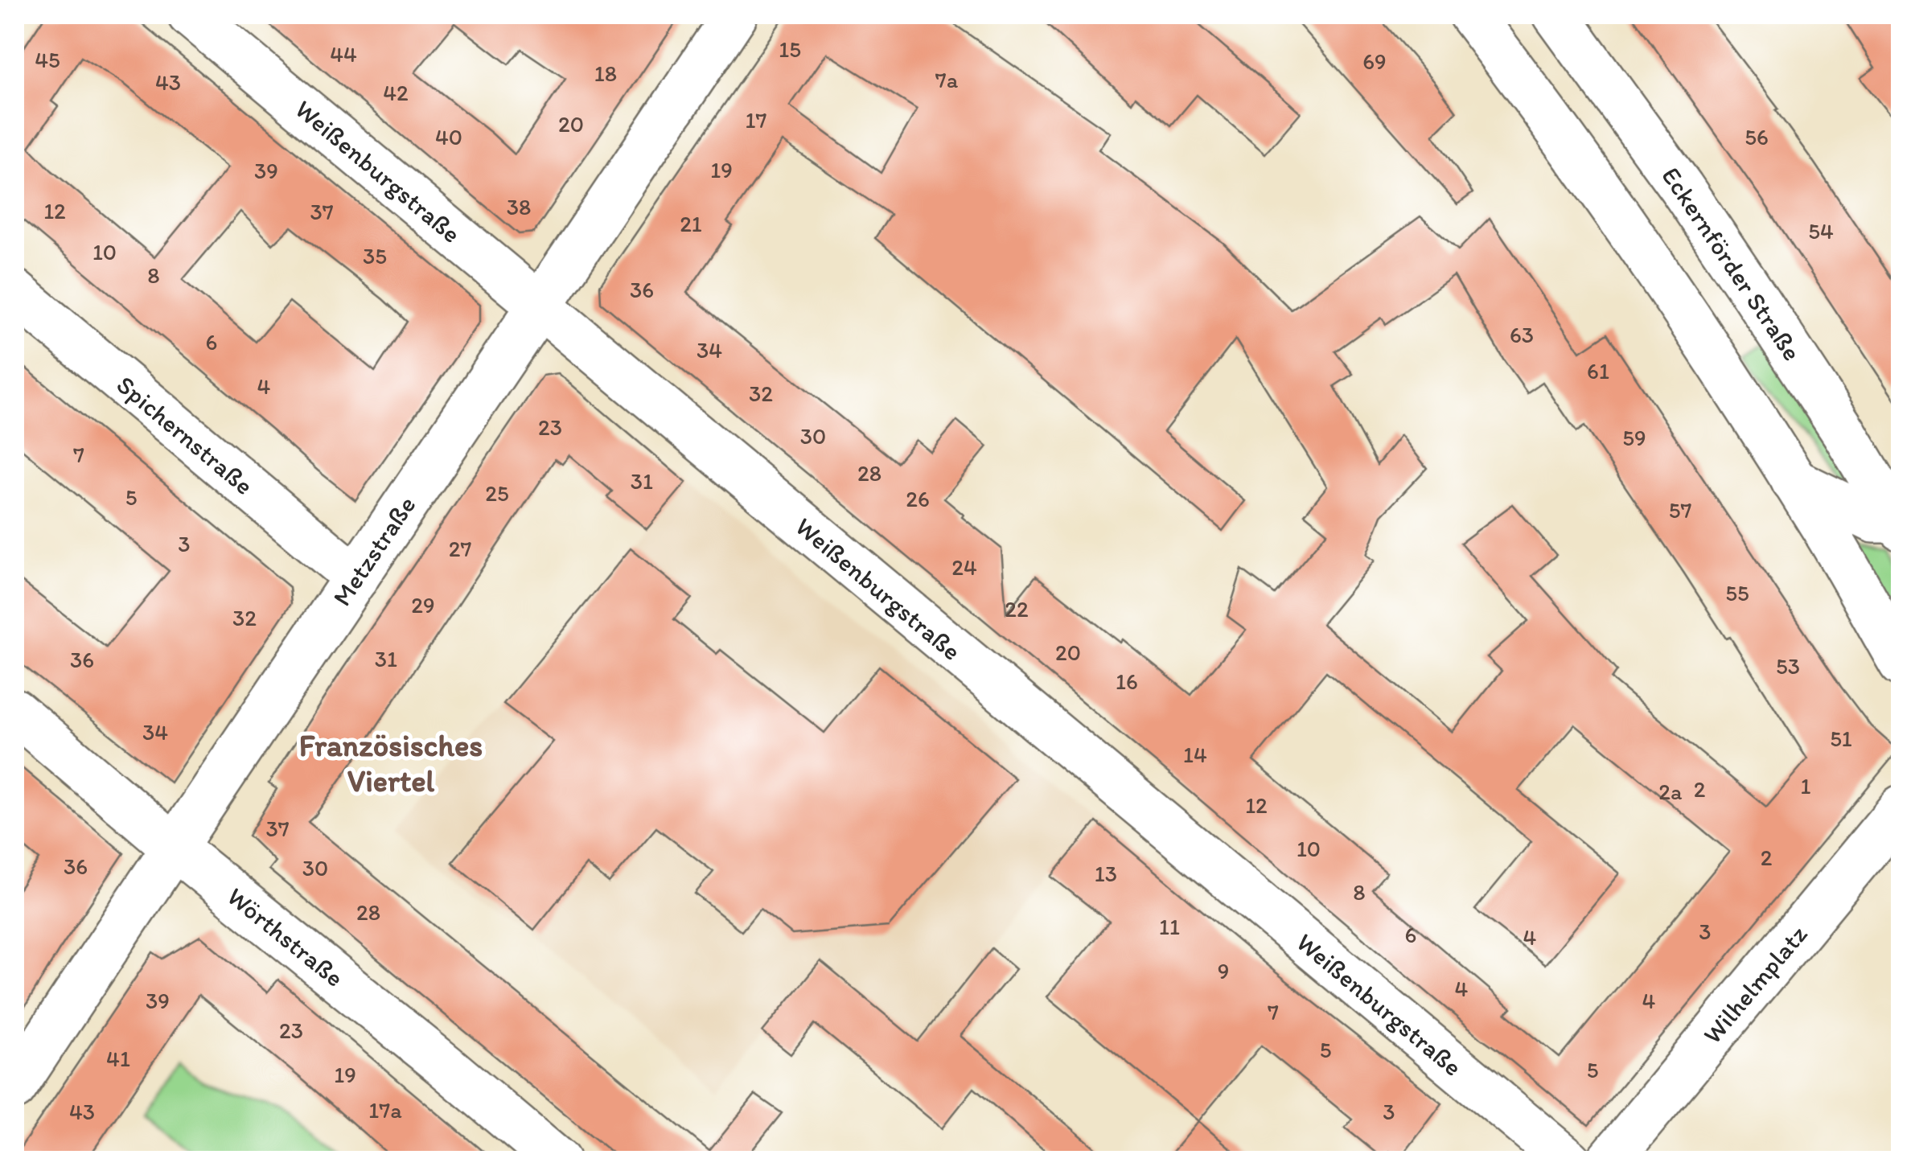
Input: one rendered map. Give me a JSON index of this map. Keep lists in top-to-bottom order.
{
  "streets": {
    "street": [
      "Weißenburgstraße",
      "Eckernförder Straße",
      "Spichernstraße",
      "Metzstraße",
      "Wörthstraße",
      "Wilhelmplatz"
    ]
  },
  "crossings": [
    ["Weißenburgstraße", "Metzstraße"],
    ["Spichernstraße", "Metzstraße"],
    ["Metzstraße", "Wörthstraße"]
  ],
  "districts": ["Französisches Viertel"],
  "house_numbers": [
    "15",
    "44",
    "45",
    "69",
    "18",
    "7a",
    "43",
    "42",
    "17",
    "20",
    "40",
    "56",
    "19",
    "39",
    "38",
    "12",
    "37",
    "21",
    "54",
    "10",
    "35",
    "8",
    "36",
    "63",
    "6",
    "34",
    "61",
    "4",
    "32",
    "23",
    "30",
    "59",
    "7",
    "28",
    "31",
    "25",
    "5",
    "26",
    "57",
    "3",
    "27",
    "24",
    "55",
    "29",
    "22",
    "32",
    "20",
    "31",
    "36",
    "53",
    "16",
    "34",
    "51",
    "14",
    "1",
    "2",
    "2a",
    "12",
    "37",
    "10",
    "2",
    "36",
    "30",
    "13",
    "8",
    "28",
    "11",
    "3",
    "6",
    "4",
    "9",
    "4",
    "39",
    "4",
    "7",
    "23",
    "5",
    "41",
    "5",
    "19",
    "17a",
    "43",
    "3"
  ]
}
